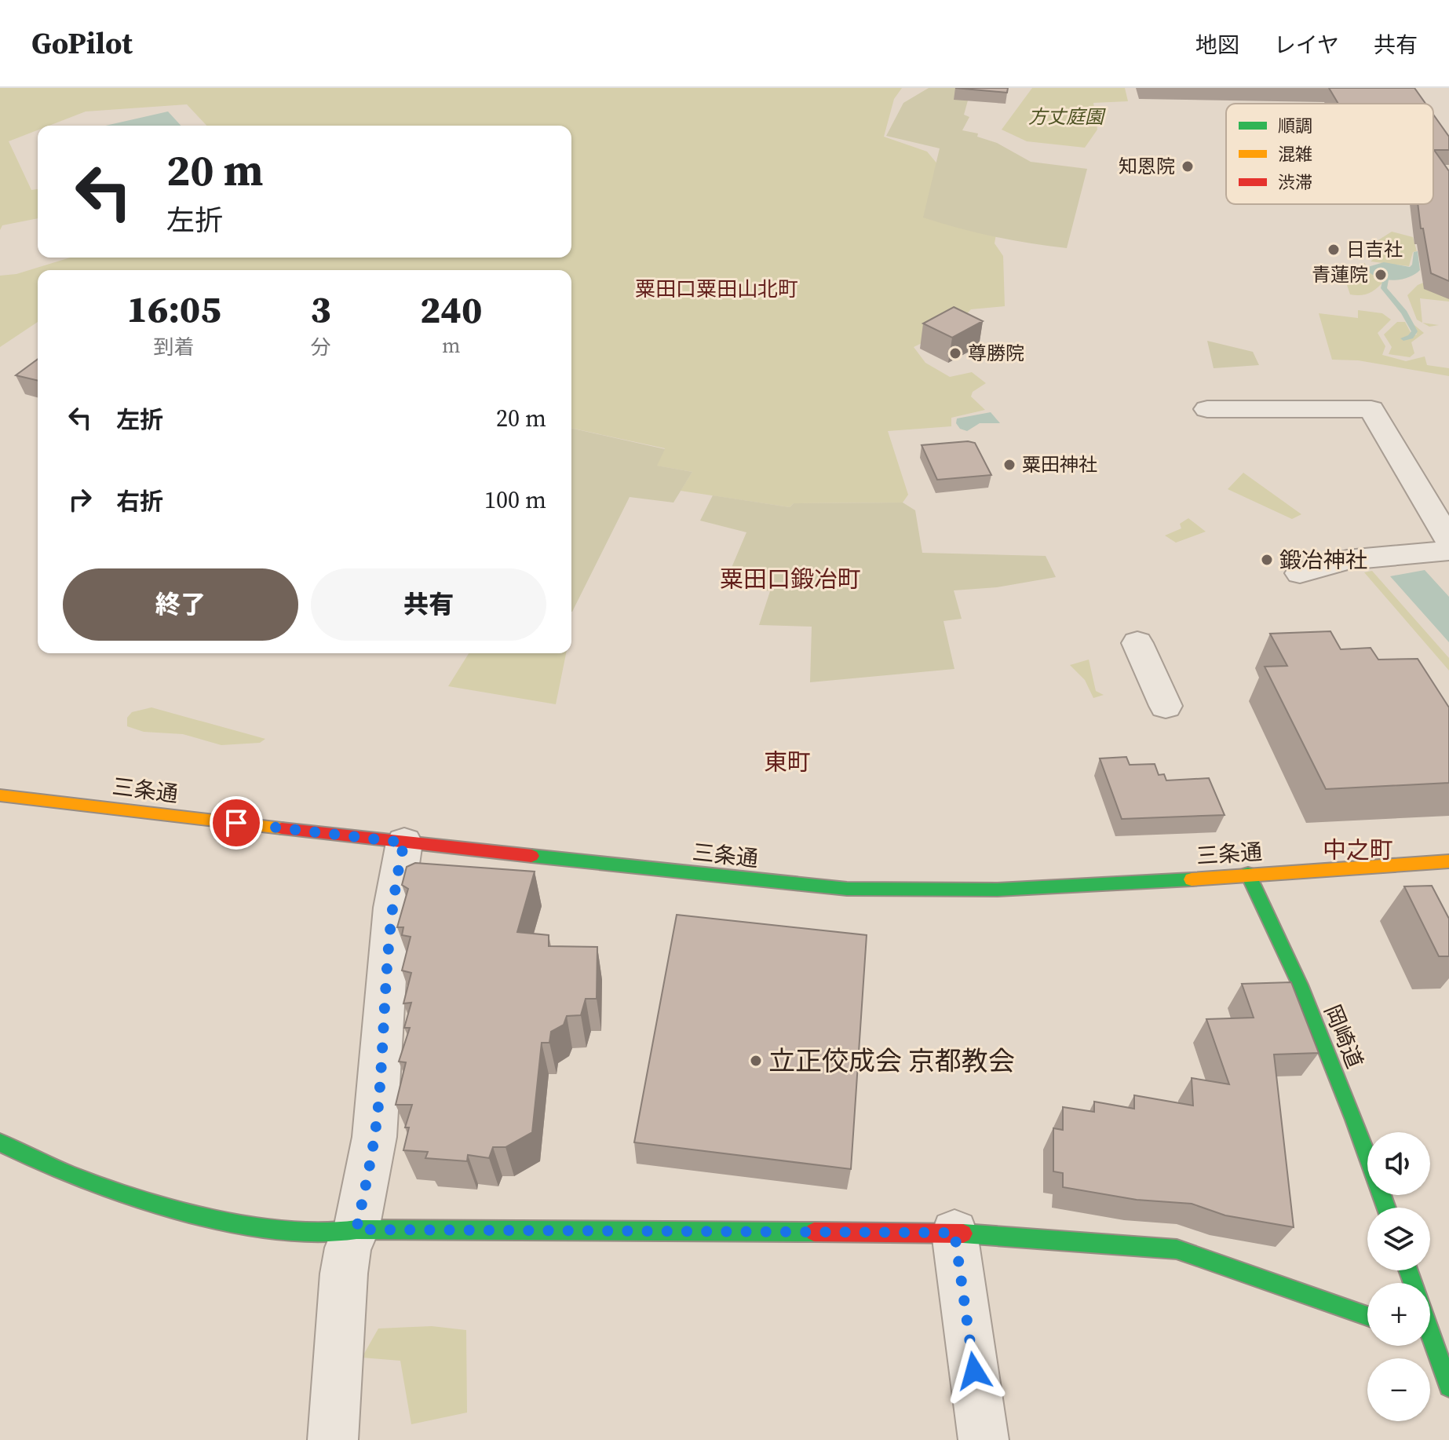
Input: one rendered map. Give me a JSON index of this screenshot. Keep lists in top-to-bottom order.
{
  "streets": {
    "street": ["三条通", "岡崎道"]
  },
  "crossings": [
    ["三条通", "岡崎道"]
  ],
  "districts": [
    "粟田口粟田山北町",
    "粟田口鍛冶町",
    "東町",
    "中之町"
  ],
  "parks": ["方丈庭園"],
  "places": [
    "知恩院",
    "日吉社",
    "青蓮院",
    "尊勝院",
    "粟田神社",
    "鍛冶神社",
    "立正佼成会 京都教会"
  ],
  "legend": ["順調", "混雑", "渋滞"],
  "page": {
    "header": "GoPilot",
    "nav": ["地図", "レイヤ", "共有"],
    "turn": ["20 m", "左折"],
    "eta": [
      "16:05",
      "到着",
      "3",
      "分",
      "240",
      "m"
    ],
    "list": [
      {
        "name": "左折",
        "value": "20 m"
      },
      {
        "name": "右折",
        "value": "100 m"
      }
    ],
    "buttons": ["終了", "共有"],
    "map_buttons": ["+", "−"]
  }
}
